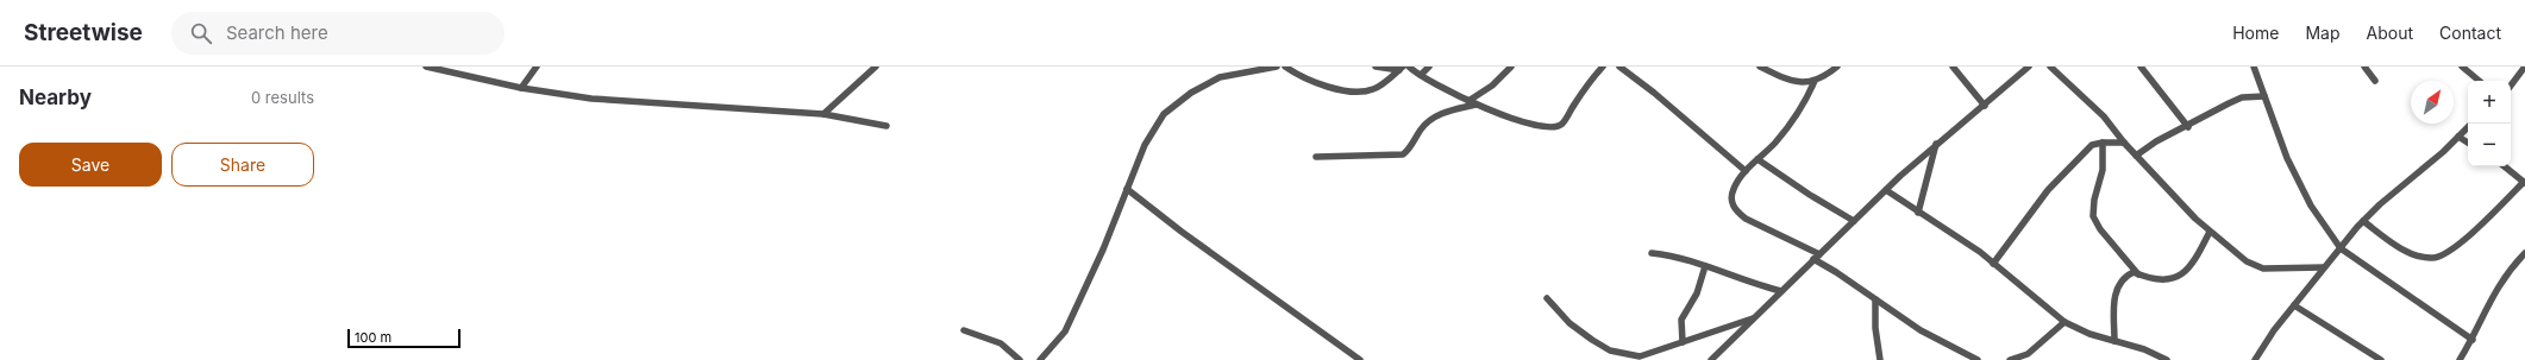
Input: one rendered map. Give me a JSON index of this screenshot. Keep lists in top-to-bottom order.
{
  "scale_bar": "100 m",
  "north": "top right",
  "page": {
    "header": "Streetwise",
    "search": "Search here",
    "nav": [
      "Home",
      "Map",
      "About",
      "Contact"
    ],
    "heading": ["Nearby", "0 results"],
    "map_buttons": ["+", "−"],
    "buttons": ["Save", "Share"],
    "scale": "100 m"
  }
}
